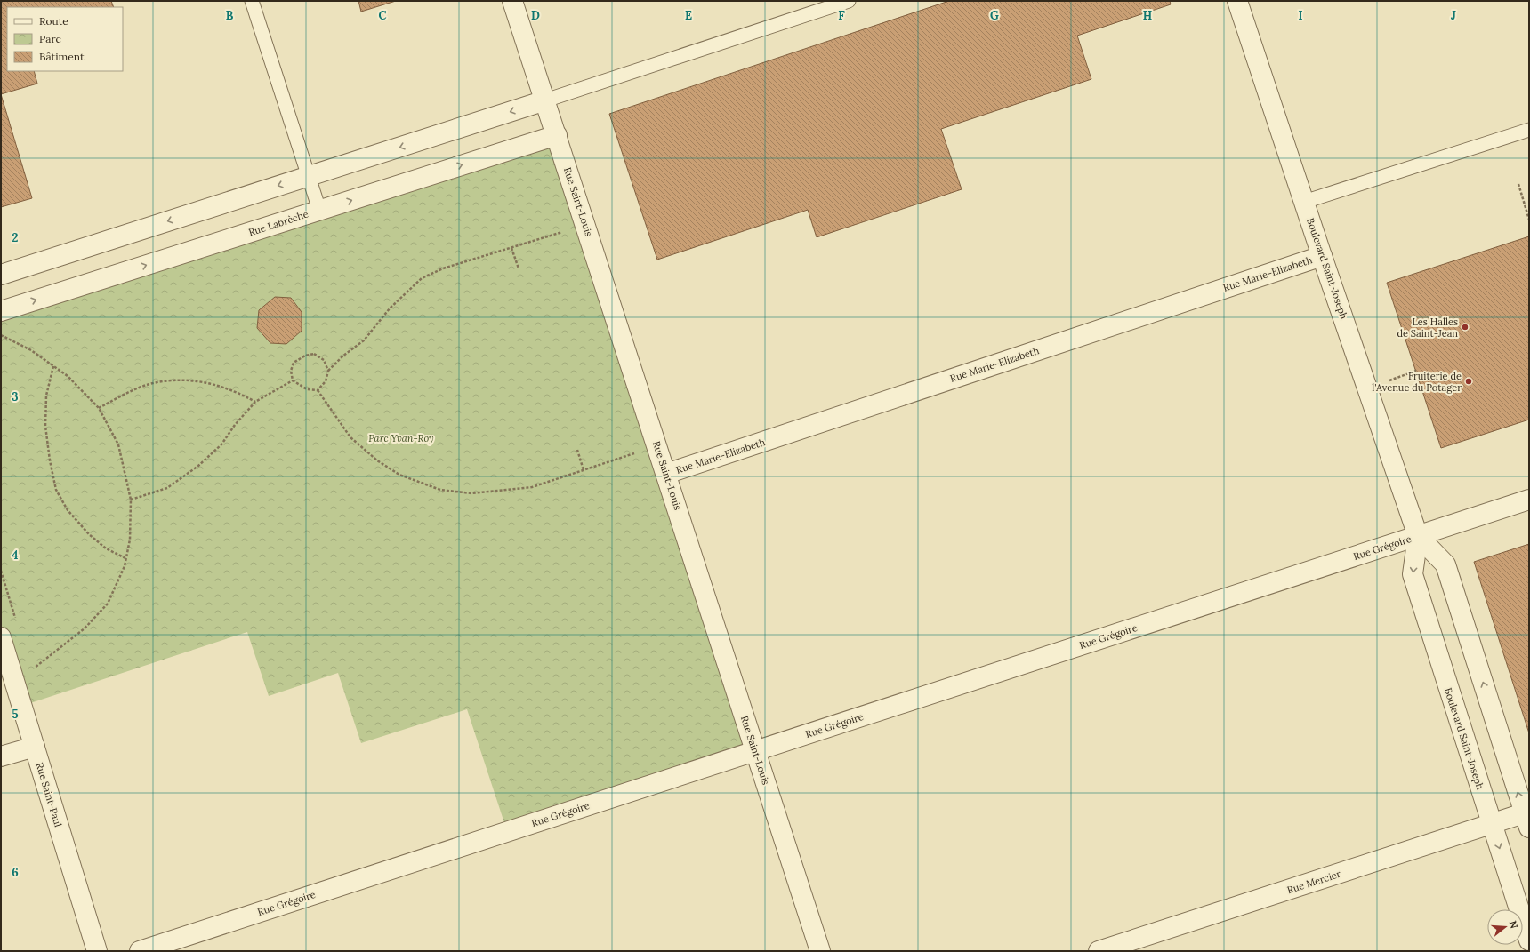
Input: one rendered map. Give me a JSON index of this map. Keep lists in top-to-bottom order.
{
  "streets": {
    "street": [
      "Rue Saint-Louis",
      "Rue Labrèche",
      "Boulevard Saint-Joseph",
      "Rue Marie-Elizabeth",
      "Rue Grégoire",
      "Rue Saint-Paul",
      "Rue Mercier"
    ]
  },
  "crossings": [
    ["Rue Saint-Louis", "Rue Labrèche"],
    ["Rue Saint-Louis", "Rue Marie-Elizabeth"],
    ["Rue Saint-Louis", "Rue Grégoire"],
    ["Boulevard Saint-Joseph", "Rue Marie-Elizabeth"],
    ["Boulevard Saint-Joseph", "Rue Grégoire"],
    ["Boulevard Saint-Joseph", "Rue Mercier"]
  ],
  "parks": ["Parc Yvan-Roy"],
  "places": ["Les Halles de Saint-Jean", "Fruiterie de l'Avenue du Potager"],
  "legend": ["Route", "Parc", "Bâtiment"],
  "north": "right",
  "grid": {
    "columns": [
      "B",
      "C",
      "D",
      "E",
      "F",
      "G",
      "H",
      "I",
      "J"
    ],
    "rows": [
      "2",
      "3",
      "4",
      "5",
      "6"
    ]
  }
}
